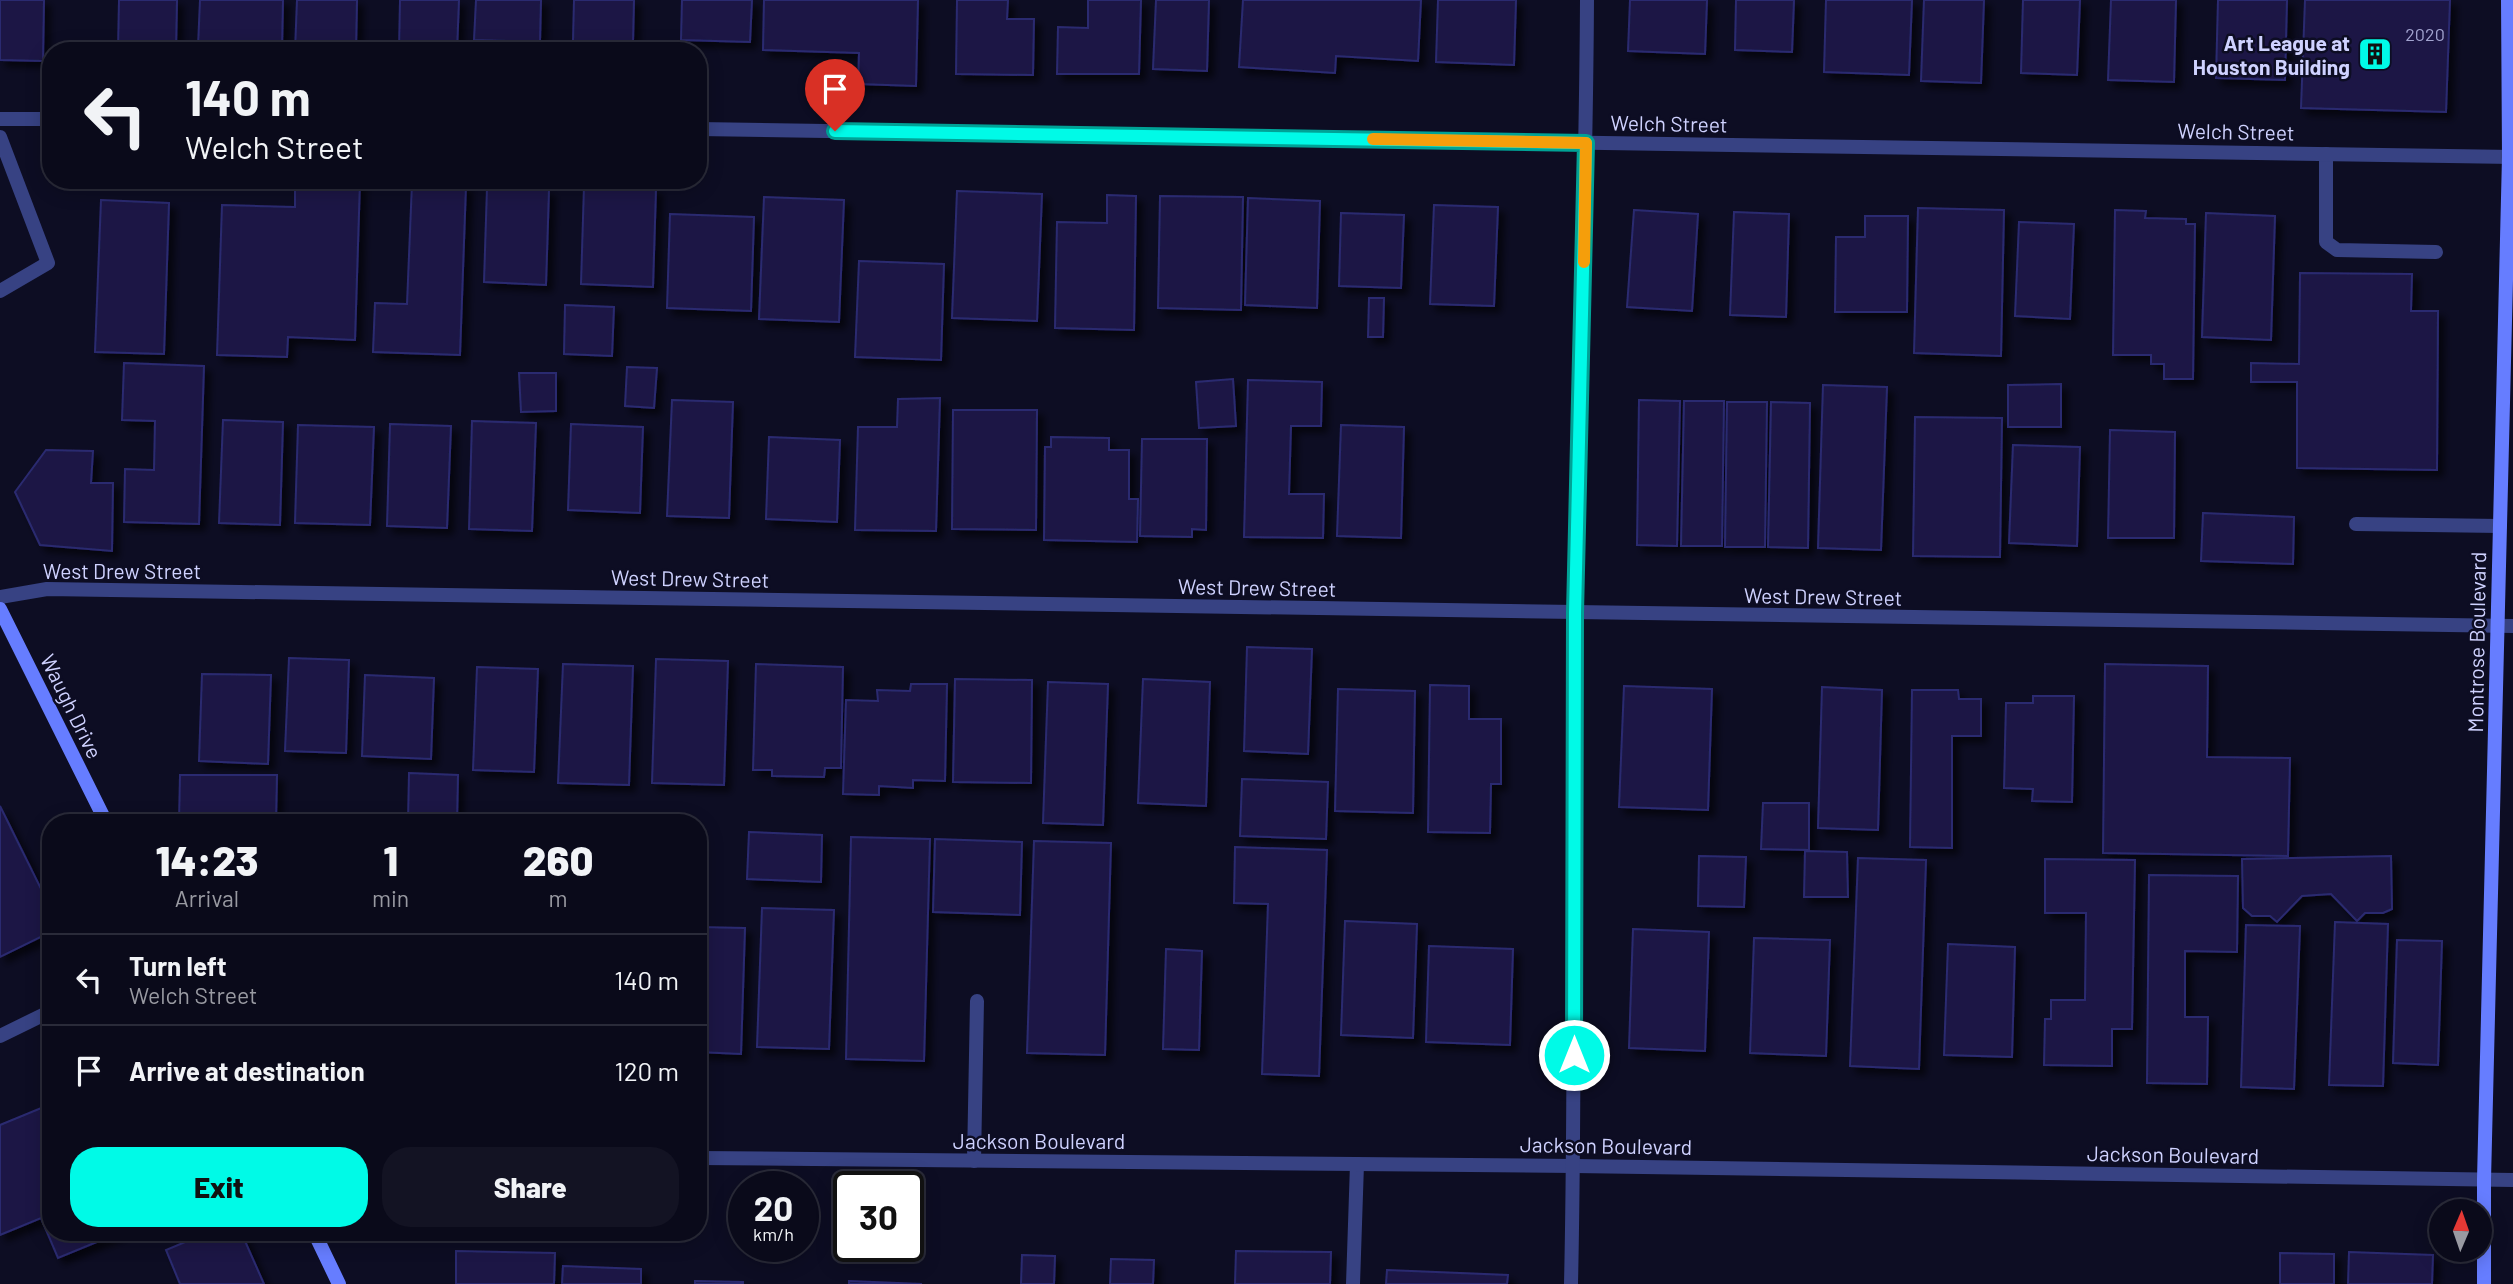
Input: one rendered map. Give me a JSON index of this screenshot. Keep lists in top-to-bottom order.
{
  "streets": {
    "main road": ["Montrose Boulevard", "Waugh Drive"],
    "street": ["Welch Street", "West Drew Street", "Jackson Boulevard"]
  },
  "crossings": [
    ["Welch Street", "Montrose Boulevard"],
    ["West Drew Street", "Montrose Boulevard"],
    ["Montrose Boulevard", "Jackson Boulevard"]
  ],
  "places": {
    "building": ["Art League at Houston Building"]
  },
  "house_numbers": ["2020"],
  "north": "top",
  "page": {
    "turn": ["140 m", "Welch Street"],
    "eta": [
      "14:23",
      "Arrival",
      "1",
      "min",
      "260",
      "m"
    ],
    "list": [
      {
        "name": "Turn left",
        "note": "Welch Street",
        "value": "140 m"
      },
      {
        "name": "Arrive at destination",
        "value": "120 m"
      }
    ],
    "buttons": ["Exit", "Share"],
    "speed": "20 km/h",
    "limit": "30"
  }
}
